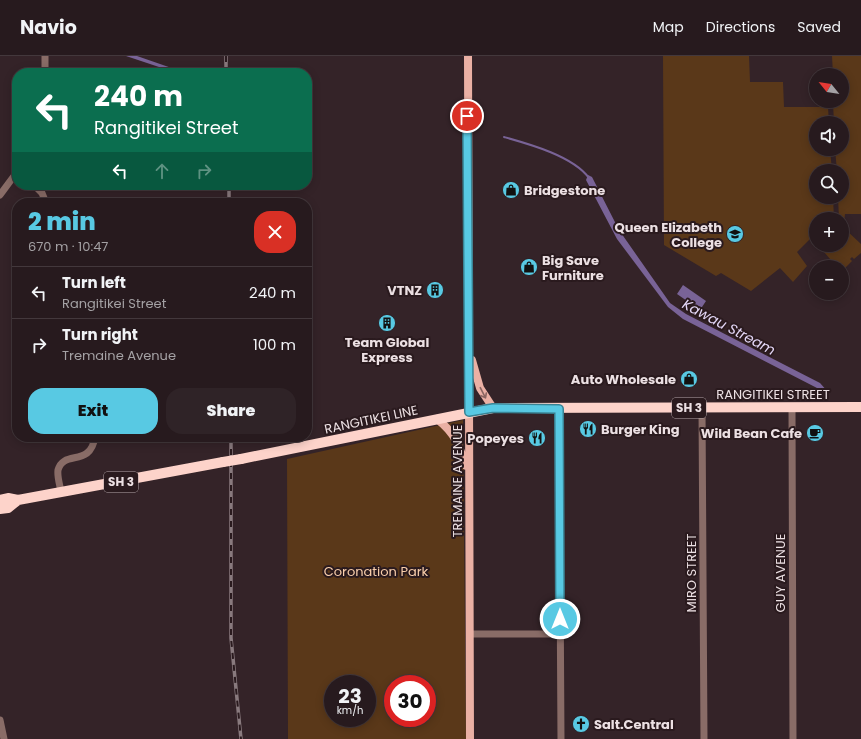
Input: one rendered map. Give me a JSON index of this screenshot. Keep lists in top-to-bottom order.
{
  "streets": {
    "highway": ["RANGITIKEI STREET", "SH 3", "RANGITIKEI LINE"],
    "main road": ["TREMAINE AVENUE"],
    "street": ["MIRO STREET", "GUY AVENUE"]
  },
  "crossings": [
    ["RANGITIKEI STREET", "RANGITIKEI LINE"],
    ["RANGITIKEI STREET", "TREMAINE AVENUE"],
    ["RANGITIKEI STREET", "MIRO STREET"],
    ["RANGITIKEI STREET", "GUY AVENUE"],
    ["RANGITIKEI LINE", "TREMAINE AVENUE"]
  ],
  "water": ["Kawau Stream"],
  "parks": ["Coronation Park"],
  "places": {
    "shop": ["Bridgestone", "Big Save Furniture", "Auto Wholesale"],
    "school or university": ["Queen Elizabeth College"],
    "building": ["VTNZ", "Team Global Express"],
    "restaurant": ["Burger King", "Popeyes"],
    "cafe": ["Wild Bean Cafe"],
    "church": ["Salt.Central"]
  },
  "north": "top left",
  "page": {
    "header": "Navio",
    "nav": ["Map", "Directions", "Saved"],
    "map_buttons": ["+", "−"],
    "turn": ["240 m", "Rangitikei Street"],
    "heading": ["2 min", "670 m · 10:47"],
    "list": [
      {
        "name": "Turn left",
        "note": "Rangitikei Street",
        "value": "240 m"
      },
      {
        "name": "Turn right",
        "note": "Tremaine Avenue",
        "value": "100 m"
      }
    ],
    "buttons": ["Exit", "Share"],
    "speed": "23 km/h",
    "limit": "30"
  }
}
